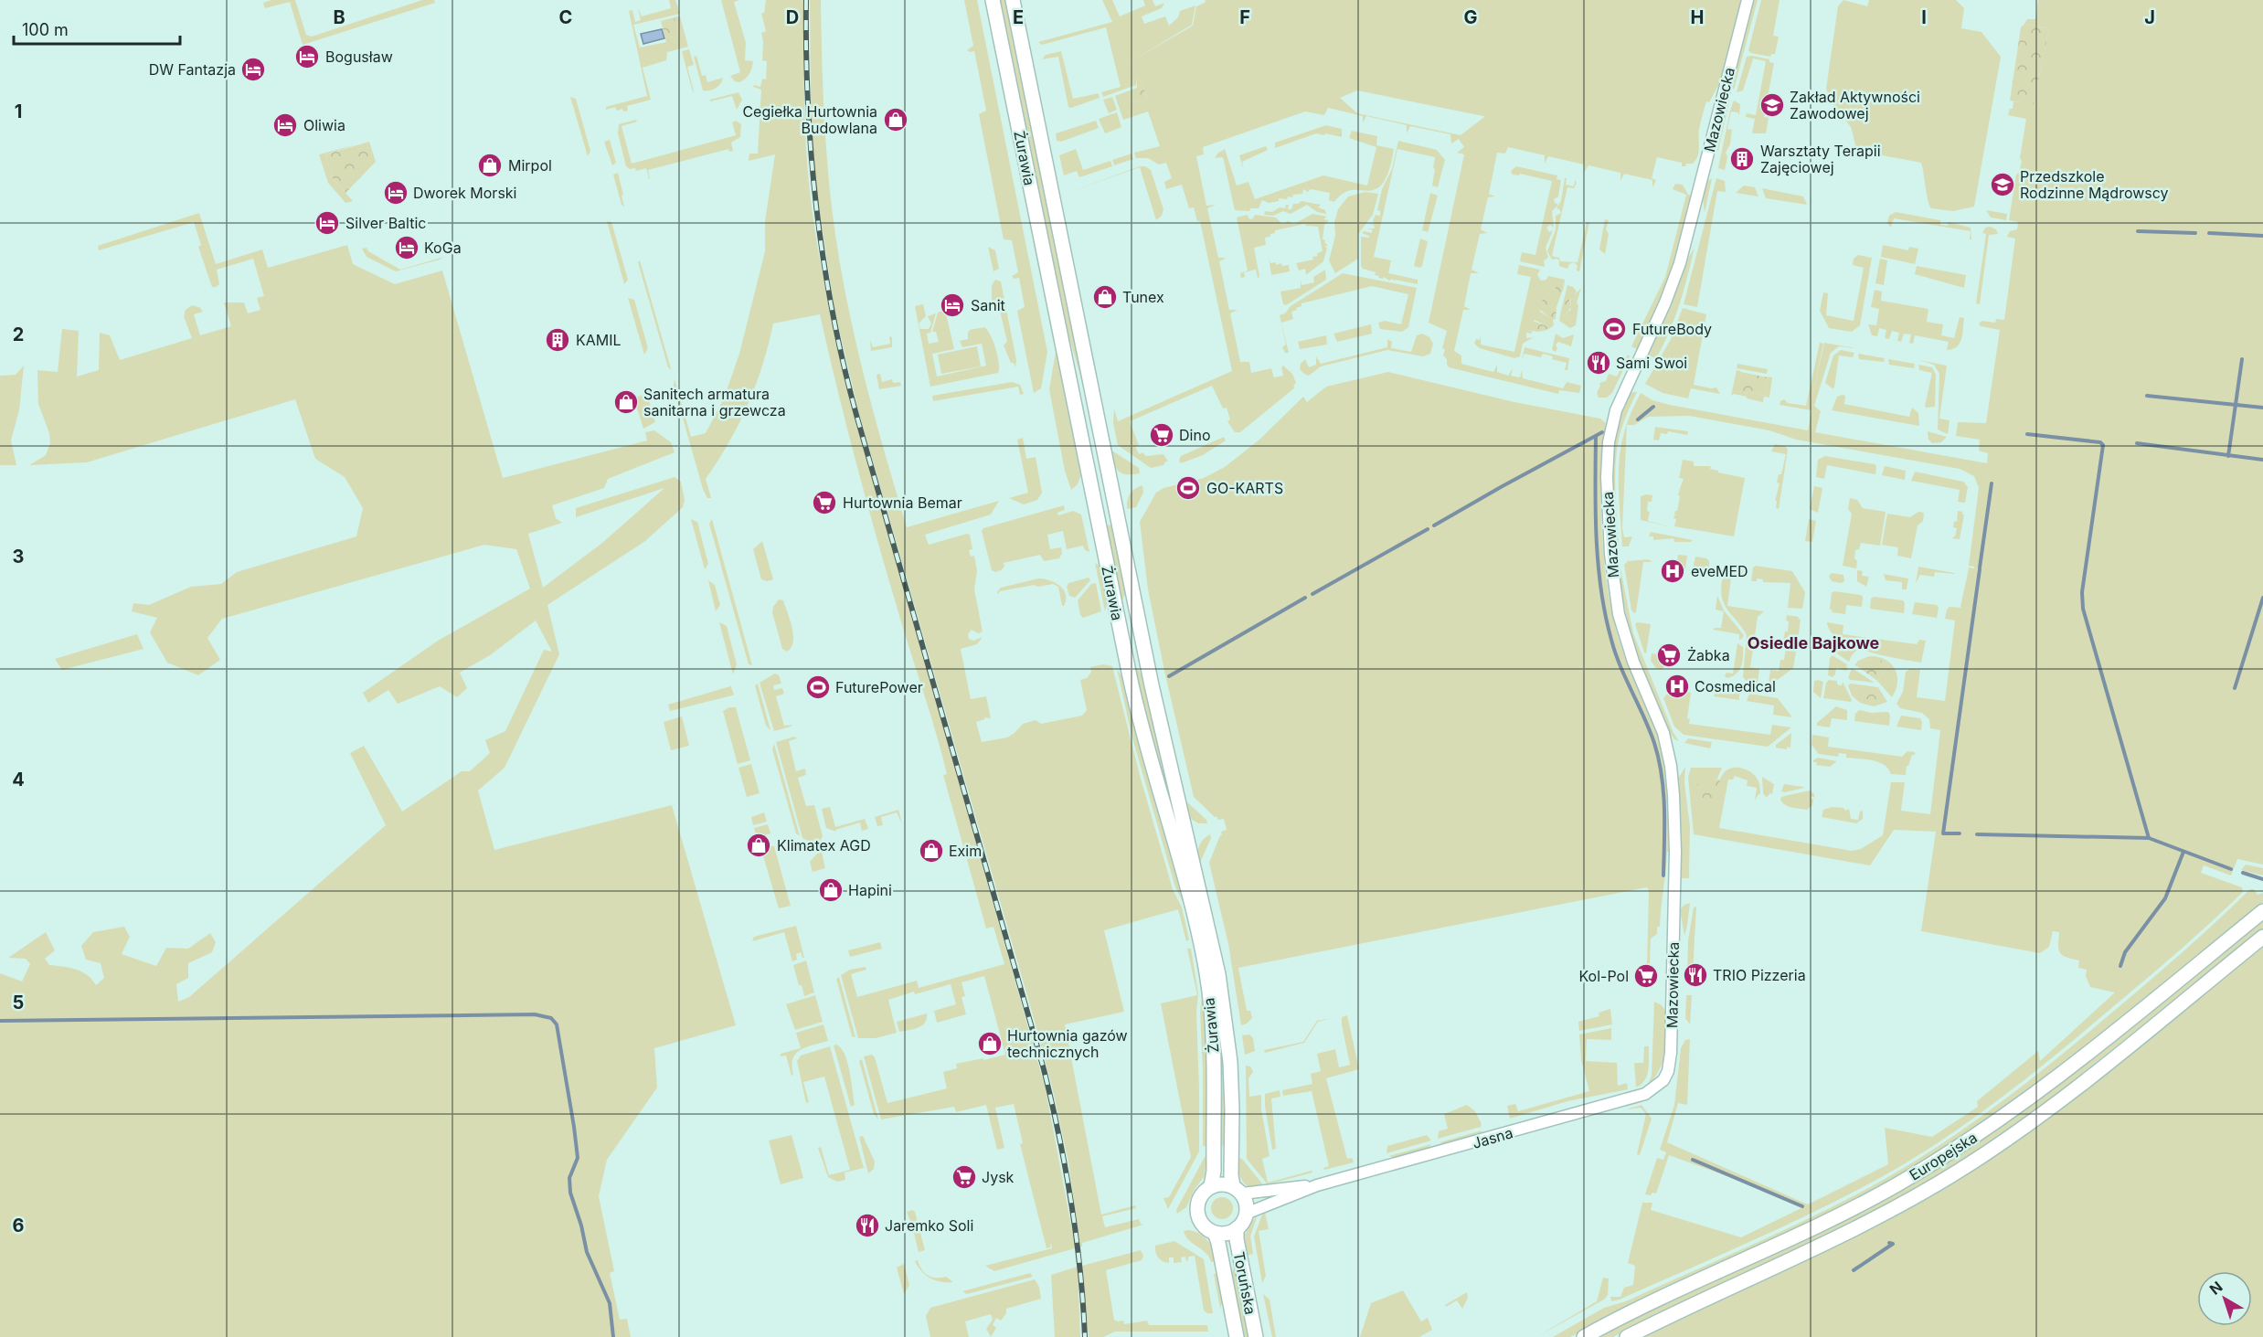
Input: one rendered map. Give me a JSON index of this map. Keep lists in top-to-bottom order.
{
  "streets": {
    "main road": ["Żurawia", "Europejska", "Toruńska"],
    "street": ["Mazowiecka", "Jasna"]
  },
  "crossings": [
    ["Mazowiecka", "Jasna"],
    ["Żurawia", "Jasna"],
    ["Żurawia", "Toruńska"],
    ["Jasna", "Toruńska"]
  ],
  "districts": ["Osiedle Bajkowe"],
  "places": {
    "hotel": [
      "Bogusław",
      "DW Fantazja",
      "Oliwia",
      "Dworek Morski",
      "Silver Baltic",
      "KoGa",
      "Sanit"
    ],
    "school or university": ["Zakład Aktywności Zawodowej", "Przedszkole Rodzinne Mądrowscy"],
    "shop": [
      "Cegiełka Hurtownia Budowlana",
      "Mirpol",
      "Tunex",
      "Sanitech armatura sanitarna i grzewcza",
      "Klimatex AGD",
      "Exim",
      "Hapini",
      "Hurtownia gazów technicznych"
    ],
    "building": ["Warsztaty Terapii Zajęciowej", "KAMIL"],
    "sports": ["FutureBody", "GO-KARTS", "FuturePower"],
    "restaurant": ["Sami Swoi", "TRIO Pizzeria", "Jaremko Soli"],
    "supermarket": [
      "Dino",
      "Hurtownia Bemar",
      "Żabka",
      "Kol-Pol",
      "Jysk"
    ],
    "hospital": ["eveMED", "Cosmedical"]
  },
  "scale_bar": "100 m",
  "north": "top left",
  "grid": {
    "columns": [
      "B",
      "C",
      "D",
      "E",
      "F",
      "G",
      "H",
      "I",
      "J"
    ],
    "rows": [
      "1",
      "2",
      "3",
      "4",
      "5",
      "6"
    ]
  }
}
